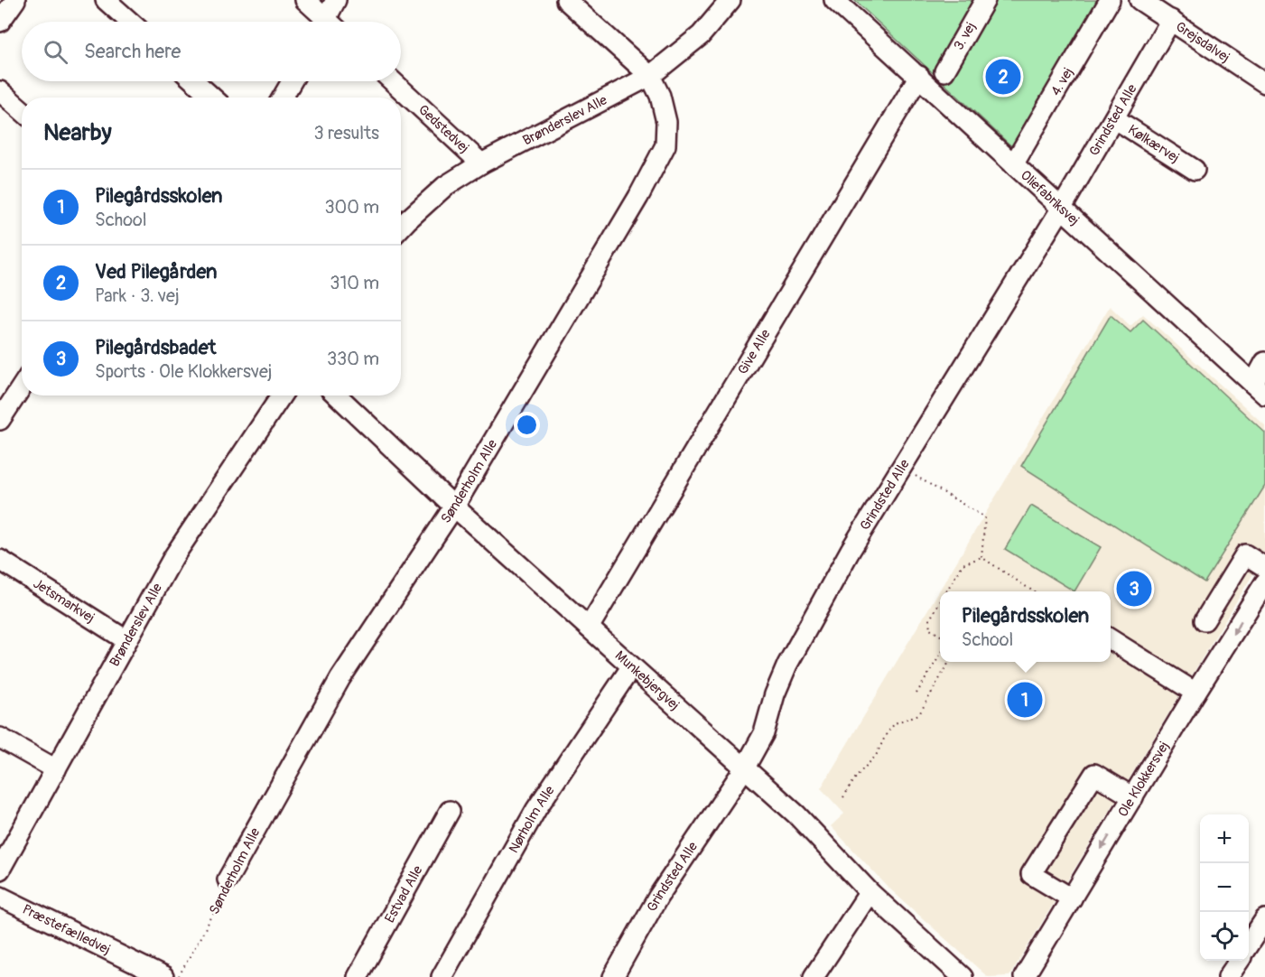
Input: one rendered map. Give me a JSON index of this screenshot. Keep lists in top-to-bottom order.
{
  "streets": {
    "street": [
      "3. vej",
      "Grejsdalvej",
      "4. vej",
      "Brønderslev Alle",
      "Grindsted Alle",
      "Gedstedvej",
      "Kølkærvej",
      "Oliefabriksvej",
      "Give Alle",
      "Sønderholm Alle",
      "Jetsmarkvej",
      "Munkebjergvej",
      "Ole Klokkersvej",
      "Nørholm Alle",
      "Estvad Alle",
      "Præstefælledvej"
    ]
  },
  "crossings": [
    ["Grejsdalvej", "Grindsted Alle"],
    ["4. vej", "Oliefabriksvej"],
    ["Brønderslev Alle", "Gedstedvej"],
    ["Brønderslev Alle", "Sønderholm Alle"],
    ["Brønderslev Alle", "Jetsmarkvej"],
    ["Grindsted Alle", "Kølkærvej"],
    ["Grindsted Alle", "Oliefabriksvej"],
    ["Grindsted Alle", "Munkebjergvej"],
    ["Oliefabriksvej", "Give Alle"],
    ["Give Alle", "Munkebjergvej"],
    ["Sønderholm Alle", "Munkebjergvej"],
    ["Munkebjergvej", "Nørholm Alle"]
  ],
  "one_way": ["Ole Klokkersvej"],
  "page": {
    "search": "Search here",
    "pins": ["2", "3", "1"],
    "heading": ["Nearby", "3 results"],
    "list": [
      {
        "mark": "1",
        "name": "Pilegårdsskolen",
        "note": "School",
        "value": "300 m"
      },
      {
        "mark": "2",
        "name": "Ved Pilegården",
        "note": "Park · 3. vej",
        "value": "310 m"
      },
      {
        "mark": "3",
        "name": "Pilegårdsbadet",
        "note": "Sports · Ole Klokkersvej",
        "value": "330 m"
      }
    ],
    "popup": ["Pilegårdsskolen", "School"],
    "map_buttons": ["+", "−"]
  }
}
